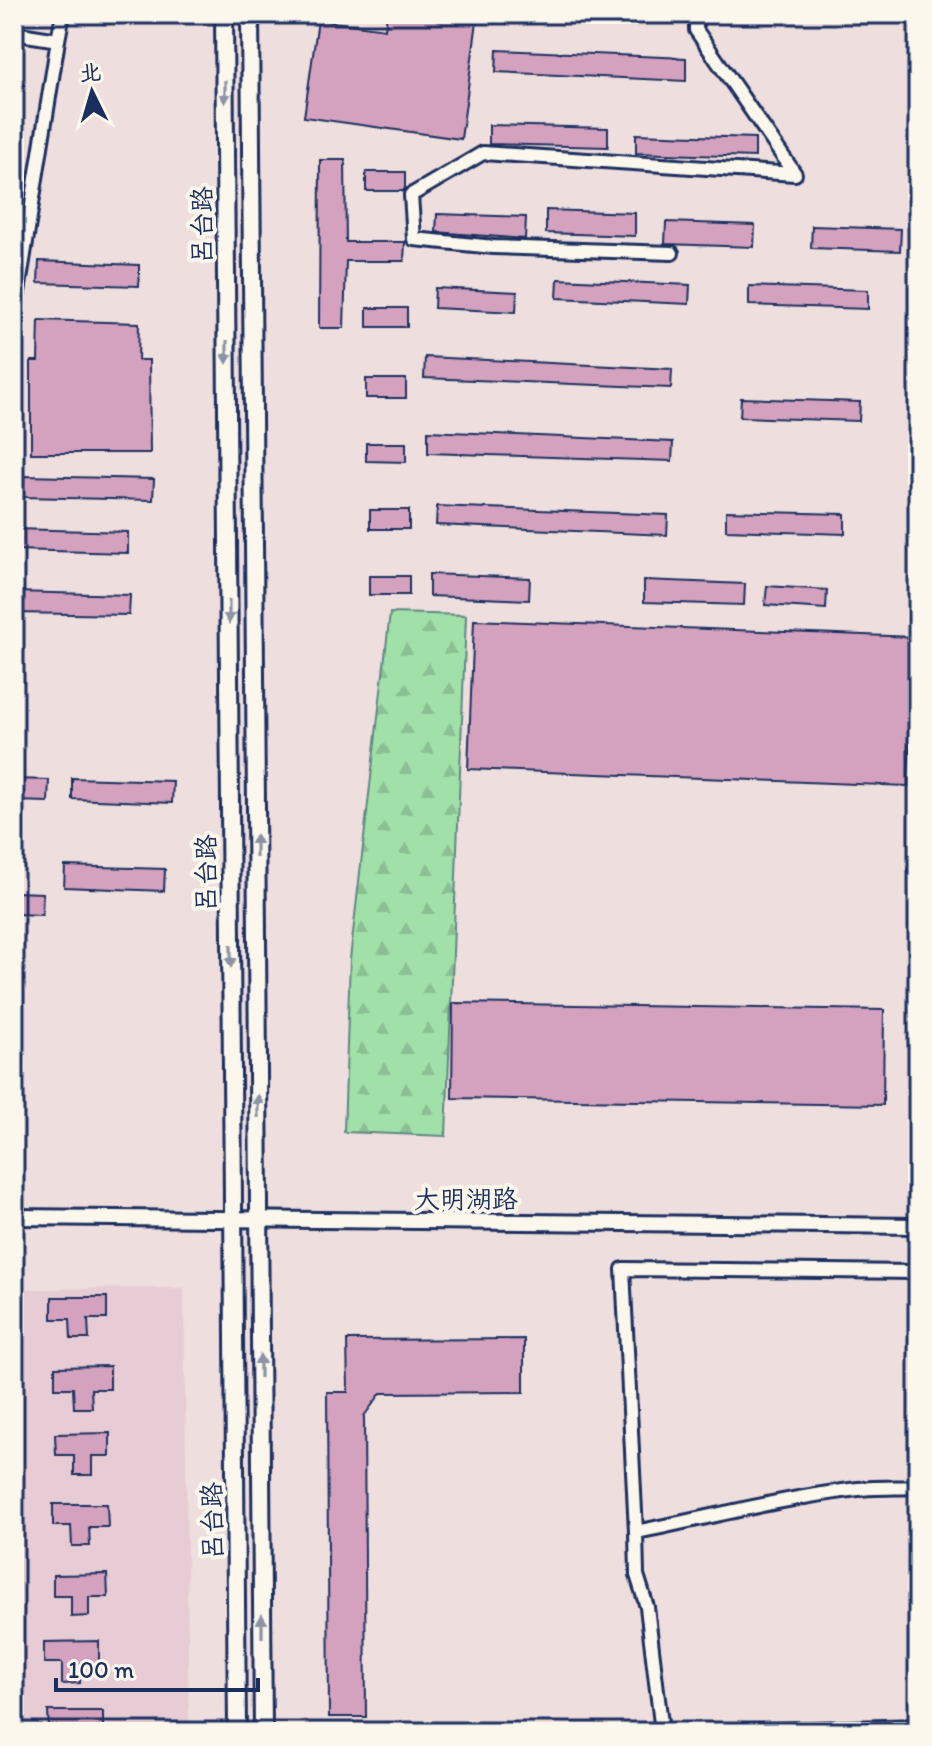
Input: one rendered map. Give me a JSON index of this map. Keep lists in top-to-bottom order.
{
  "streets": {
    "main road": ["吕台路"],
    "street": ["大明湖路"]
  },
  "crossings": [
    ["吕台路", "大明湖路"]
  ],
  "scale_bar": "100 m",
  "north": "top"
}
